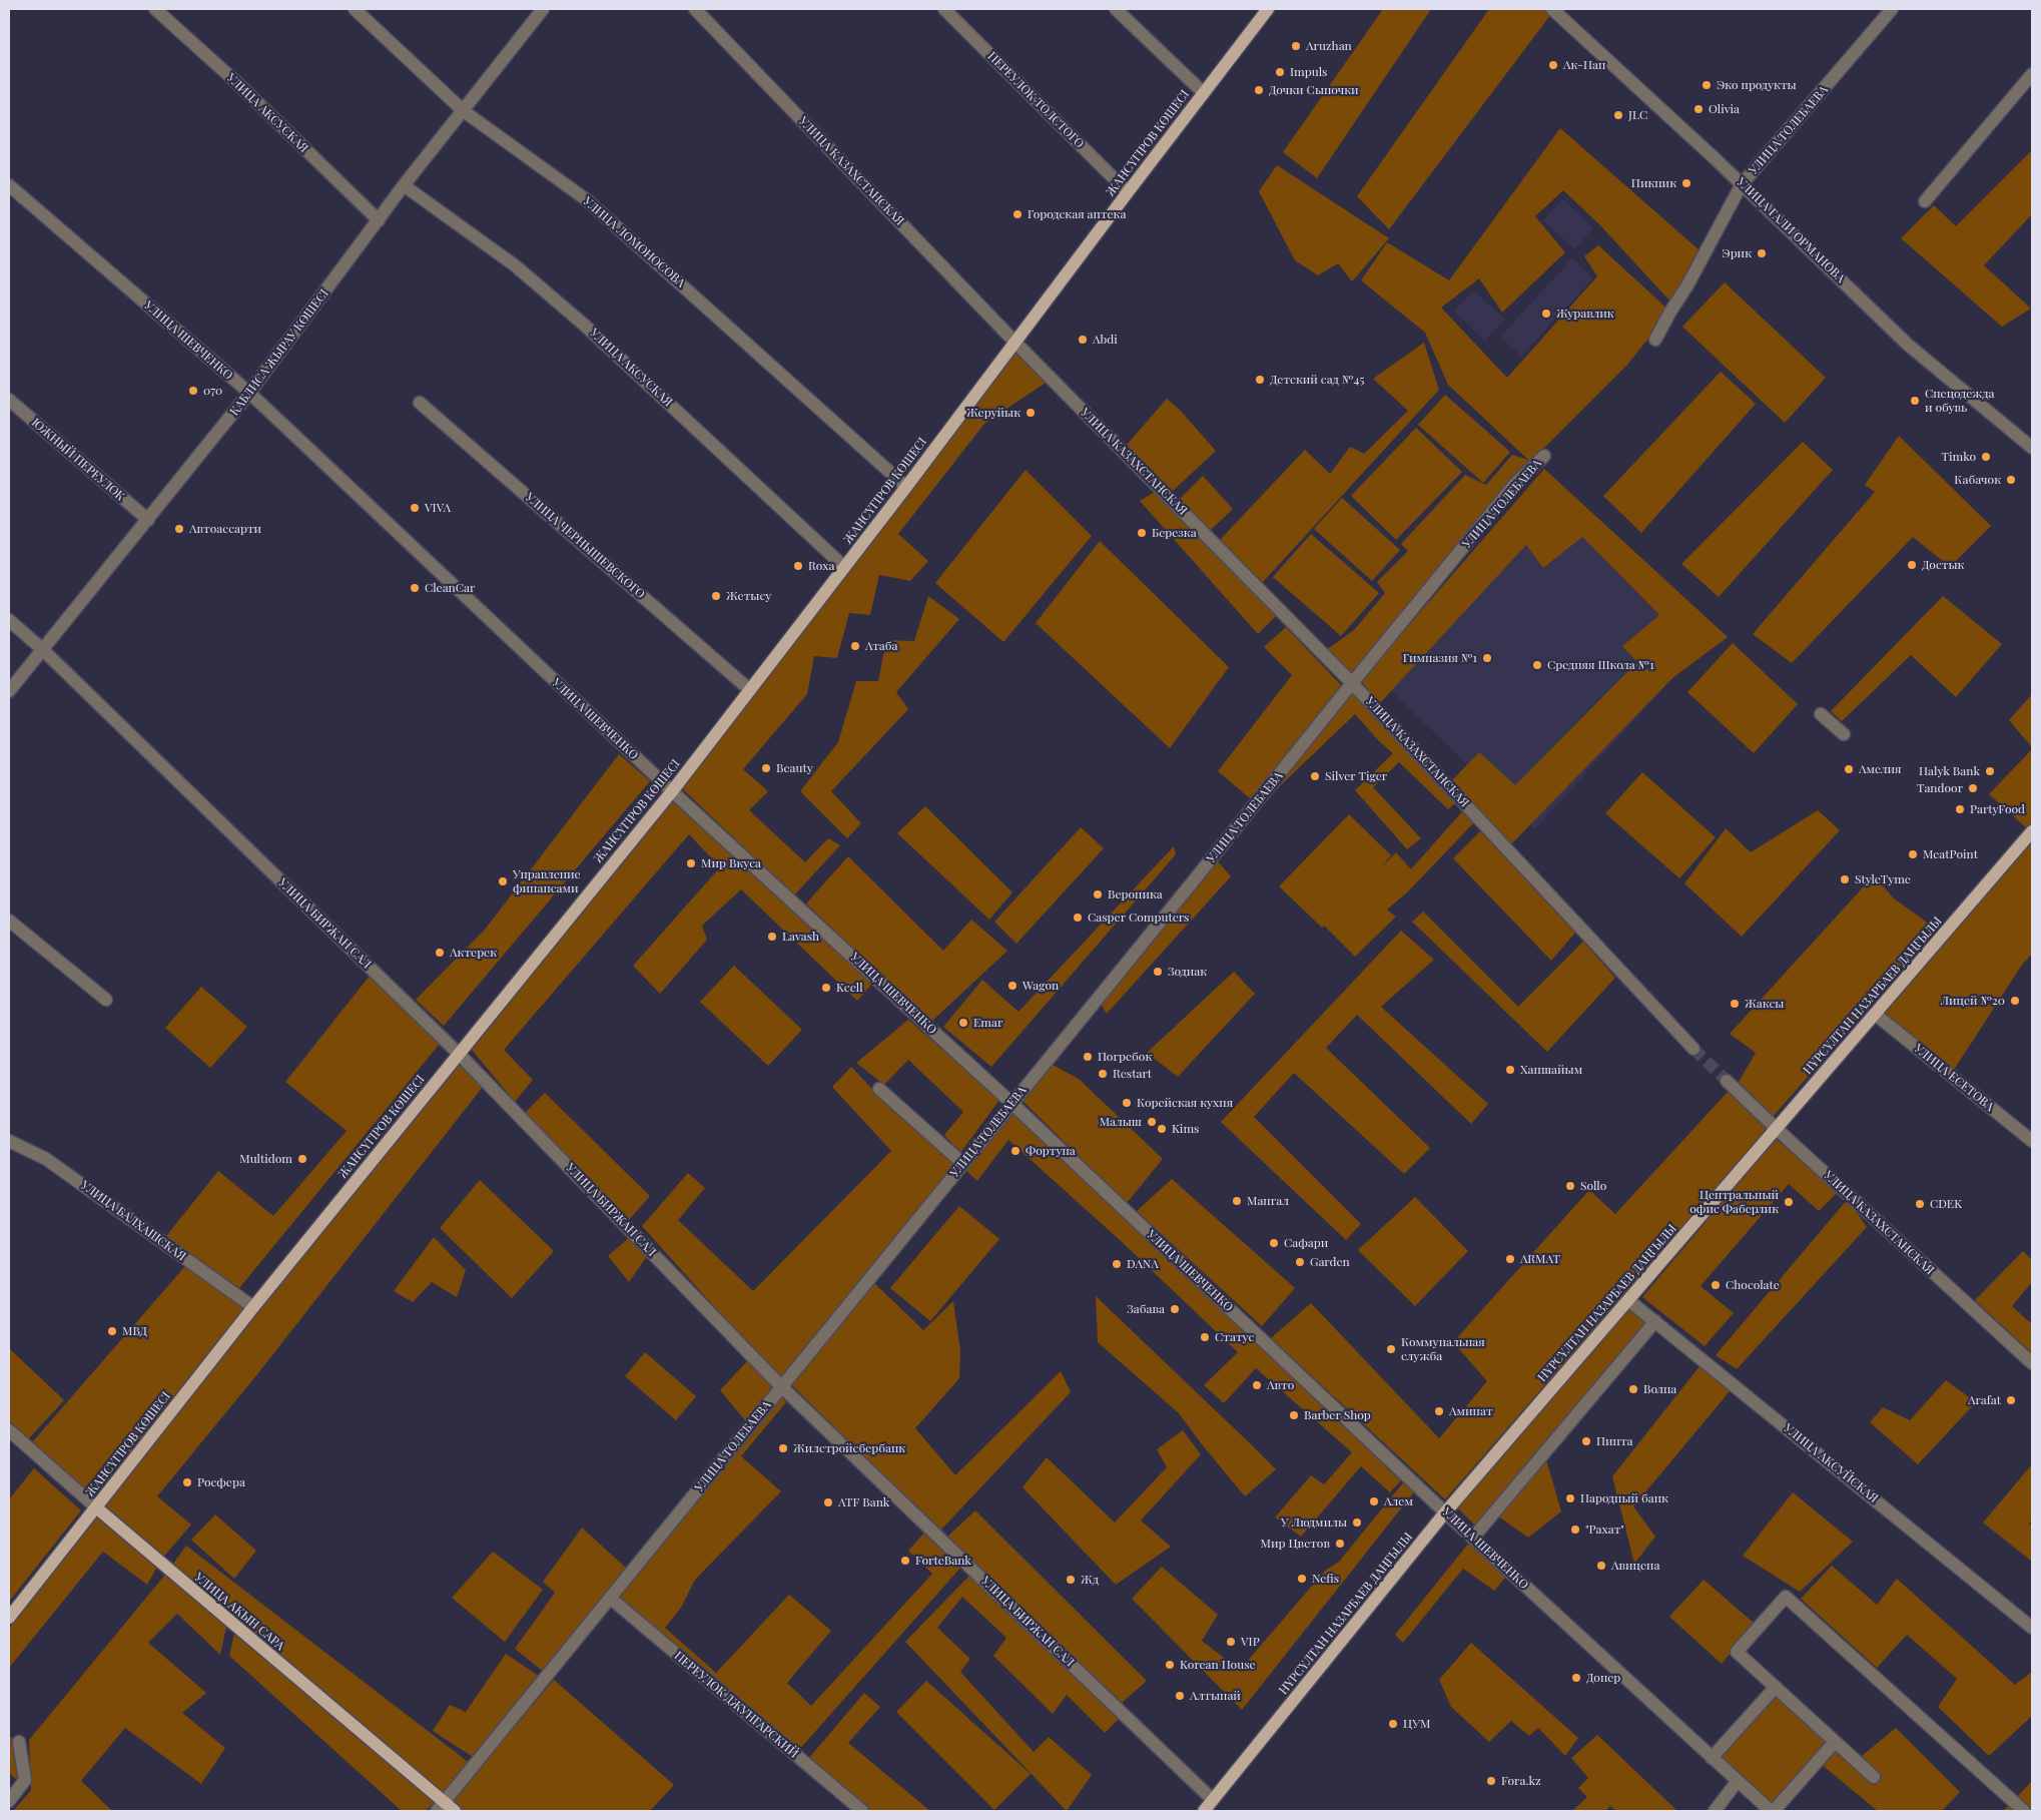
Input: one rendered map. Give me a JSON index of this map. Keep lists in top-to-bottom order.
{
  "streets": {
    "main road": ["ЖАНСҮГІРОВ КӨШЕСІ", "НҰРСҰЛТАН НАЗАРБАЕВ ДАҢҒЫЛЫ", "УЛИЦА АКЫН САРА"],
    "street": [
      "ПЕРЕУЛОК ТОЛСТОГО",
      "УЛИЦА АКСУСКАЯ",
      "УЛИЦА ТОЛЕБАЕВА",
      "УЛИЦА КАЗАХСТАНСКАЯ",
      "УЛИЦА ГАЛИ ОРМАНОВА",
      "УЛИЦА ЛОМОНОСОВА",
      "УЛИЦА ШЕВЧЕНКО",
      "ҚАБЛИСА ЖЫРАУ КӨШЕСІ",
      "ЮЖНЫЙ ПЕРЕУЛОК",
      "УЛИЦА ЧЕРНЫШЕВСКОГО",
      "УЛИЦА БИРЖАН САЛ",
      "УЛИЦА ЕСЕТОВА",
      "УЛИЦА БАЛХАШСКАЯ",
      "УЛИЦА АКСУЙСКАЯ",
      "ПЕРЕУЛОК ДЖУНГАРСКИЙ"
    ]
  },
  "crossings": [
    ["ПЕРЕУЛОК ТОЛСТОГО", "ЖАНСҮГІРОВ КӨШЕСІ"],
    ["УЛИЦА АКСУСКАЯ", "ЖАНСҮГІРОВ КӨШЕСІ"],
    ["УЛИЦА АКСУСКАЯ", "ҚАБЛИСА ЖЫРАУ КӨШЕСІ"],
    ["УЛИЦА ТОЛЕБАЕВА", "УЛИЦА КАЗАХСТАНСКАЯ"],
    ["УЛИЦА ТОЛЕБАЕВА", "УЛИЦА ГАЛИ ОРМАНОВА"],
    ["УЛИЦА ТОЛЕБАЕВА", "УЛИЦА ШЕВЧЕНКО"],
    ["УЛИЦА ТОЛЕБАЕВА", "УЛИЦА БИРЖАН САЛ"],
    ["УЛИЦА ТОЛЕБАЕВА", "УЛИЦА АКЫН САРА"],
    ["УЛИЦА ТОЛЕБАЕВА", "ПЕРЕУЛОК ДЖУНГАРСКИЙ"],
    ["ЖАНСҮГІРОВ КӨШЕСІ", "УЛИЦА КАЗАХСТАНСКАЯ"],
    ["ЖАНСҮГІРОВ КӨШЕСІ", "УЛИЦА ЛОМОНОСОВА"],
    ["ЖАНСҮГІРОВ КӨШЕСІ", "УЛИЦА ШЕВЧЕНКО"],
    ["ЖАНСҮГІРОВ КӨШЕСІ", "УЛИЦА ЧЕРНЫШЕВСКОГО"],
    ["ЖАНСҮГІРОВ КӨШЕСІ", "УЛИЦА БИРЖАН САЛ"],
    ["ЖАНСҮГІРОВ КӨШЕСІ", "УЛИЦА БАЛХАШСКАЯ"],
    ["ЖАНСҮГІРОВ КӨШЕСІ", "УЛИЦА АКЫН САРА"],
    ["УЛИЦА КАЗАХСТАНСКАЯ", "НҰРСҰЛТАН НАЗАРБАЕВ ДАҢҒЫЛЫ"],
    ["УЛИЦА ЛОМОНОСОВА", "ҚАБЛИСА ЖЫРАУ КӨШЕСІ"],
    ["УЛИЦА ШЕВЧЕНКО", "ҚАБЛИСА ЖЫРАУ КӨШЕСІ"],
    ["УЛИЦА ШЕВЧЕНКО", "НҰРСҰЛТАН НАЗАРБАЕВ ДАҢҒЫЛЫ"],
    ["ҚАБЛИСА ЖЫРАУ КӨШЕСІ", "ЮЖНЫЙ ПЕРЕУЛОК"],
    ["ҚАБЛИСА ЖЫРАУ КӨШЕСІ", "УЛИЦА БИРЖАН САЛ"],
    ["УЛИЦА БИРЖАН САЛ", "НҰРСҰЛТАН НАЗАРБАЕВ ДАҢҒЫЛЫ"],
    ["НҰРСҰЛТАН НАЗАРБАЕВ ДАҢҒЫЛЫ", "УЛИЦА ЕСЕТОВА"],
    ["НҰРСҰЛТАН НАЗАРБАЕВ ДАҢҒЫЛЫ", "УЛИЦА АКСУЙСКАЯ"]
  ],
  "places": [
    "Aruzhan",
    "Ак-Нан",
    "Impuls",
    "Эко продукты",
    "Дочки Сыночки",
    "Olivia",
    "JLC",
    "Пикник",
    "Городская аптека",
    "Эрик",
    "Журавлик",
    "Abdi",
    "Детский сад №45",
    "070",
    "Спецодежда и обувь",
    "Жеруйык",
    "Timko",
    "Кабачок",
    "VIVA",
    "Автоассарти",
    "Березка",
    "Достык",
    "Roxa",
    "CleanCar",
    "Жетысу",
    "Атаба",
    "Гимназия №1",
    "Средняя Школа №1",
    "Beauty",
    "Амелия",
    "Halyk Bank",
    "Silver Tiger",
    "Tandoor",
    "PartyFood",
    "MeatPoint",
    "Мир Вкуса",
    "StyleTyme",
    "Управление финансами",
    "Вероника",
    "Casper Computers",
    "Lavash",
    "Актерек",
    "Зодиак",
    "Wagon",
    "Kcell",
    "Лицей №20",
    "Жаксы",
    "Emar",
    "Погребок",
    "Ханшайым",
    "Restart",
    "Корейская кухня",
    "Малыш",
    "Kims",
    "Фортуна",
    "Multidom",
    "Sollo",
    "Мангал",
    "Центральный офис Фаберлик",
    "CDEK",
    "Сафари",
    "ARMAT",
    "Garden",
    "DANA",
    "Chocolate",
    "Забава",
    "МВД",
    "Статус",
    "Коммунальная служба",
    "Авто",
    "Волна",
    "Arafat",
    "Аминат",
    "Barber Shop",
    "Пинта",
    "Жилстройсбербанк",
    "Росфера",
    "Народный банк",
    "Алем",
    "ATF Bank",
    "У Людмилы",
    "\"Рахат\"",
    "Мир Цветов",
    "ForteBank",
    "Авицена",
    "Nefis",
    "Жд",
    "VIP",
    "Korean House",
    "Донер",
    "Алтынай",
    "ЦУМ",
    "Fora.kz"
  ]
}
